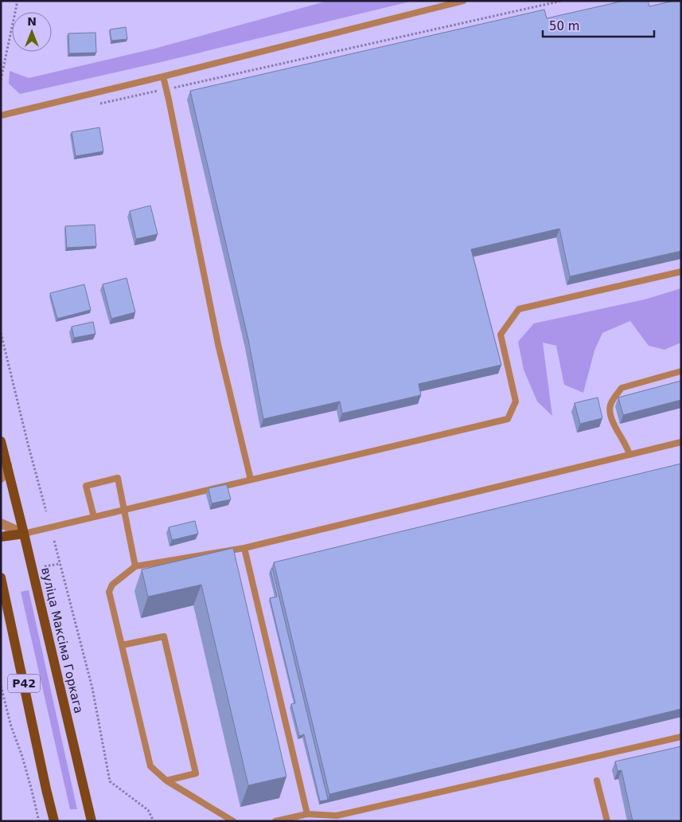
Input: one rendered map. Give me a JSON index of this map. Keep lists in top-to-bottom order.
{
  "streets": {
    "main road": ["вуліца Максіма Горкага", "Р42"]
  },
  "crossings": [
    ["вуліца Максіма Горкага", "Р42"]
  ],
  "scale_bar": "50 m",
  "north": "top"
}
